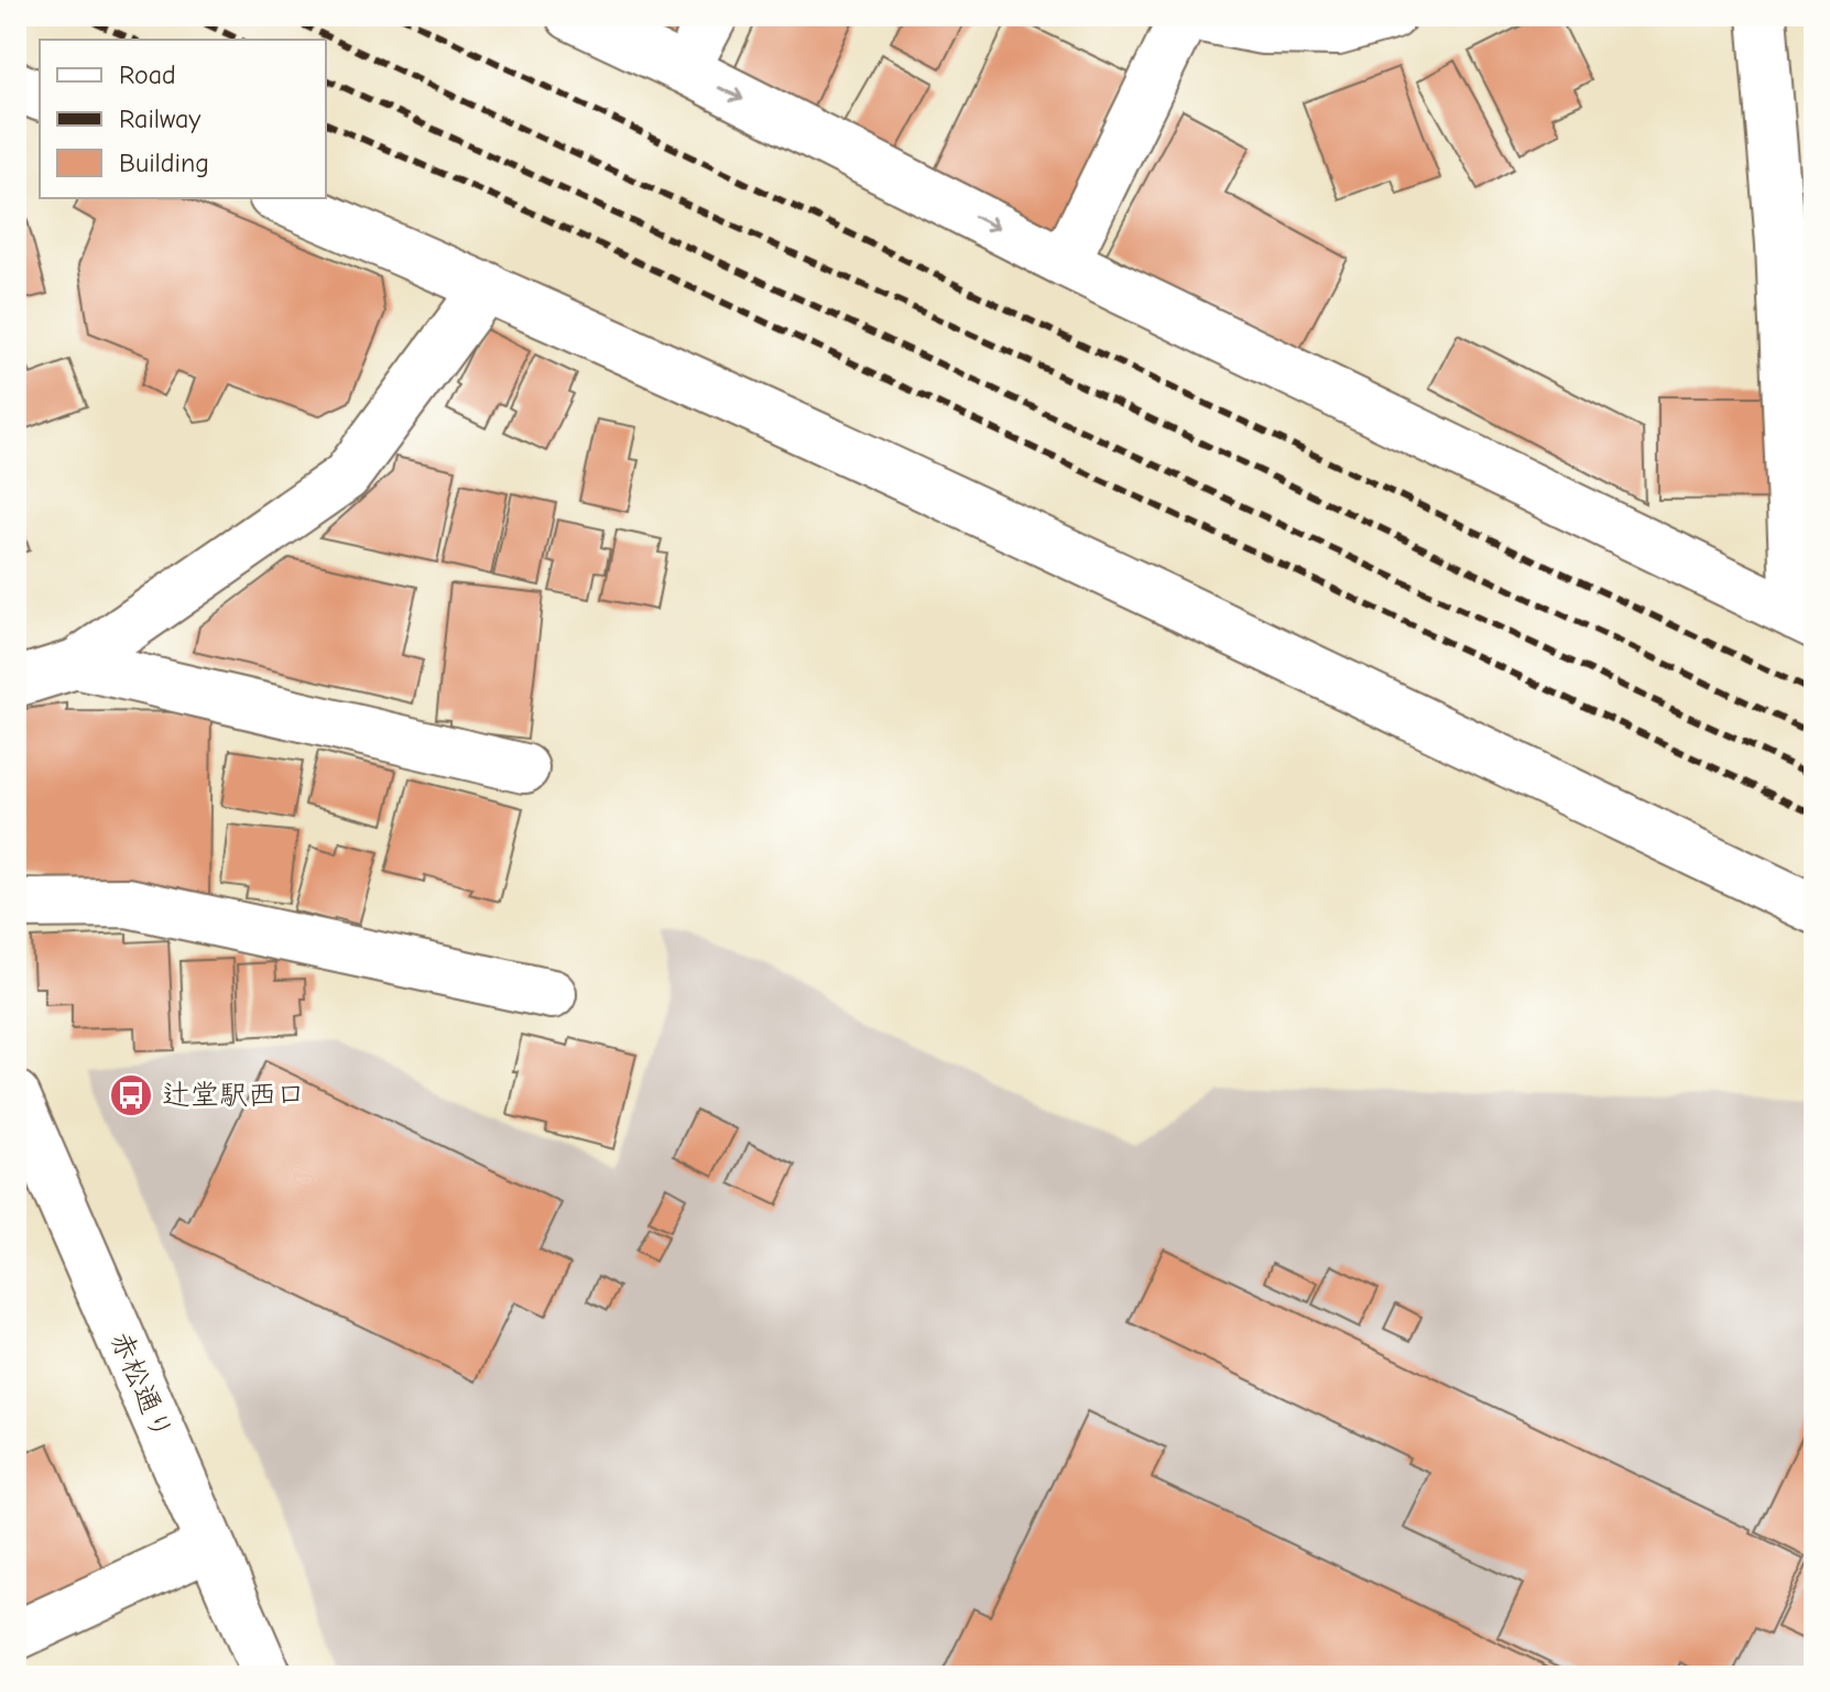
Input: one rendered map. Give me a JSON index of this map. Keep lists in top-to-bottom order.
{
  "streets": {
    "street": ["赤松通り"]
  },
  "places": {
    "bus stop": ["辻堂駅西口"]
  },
  "legend": ["Road", "Railway", "Building"]
}
